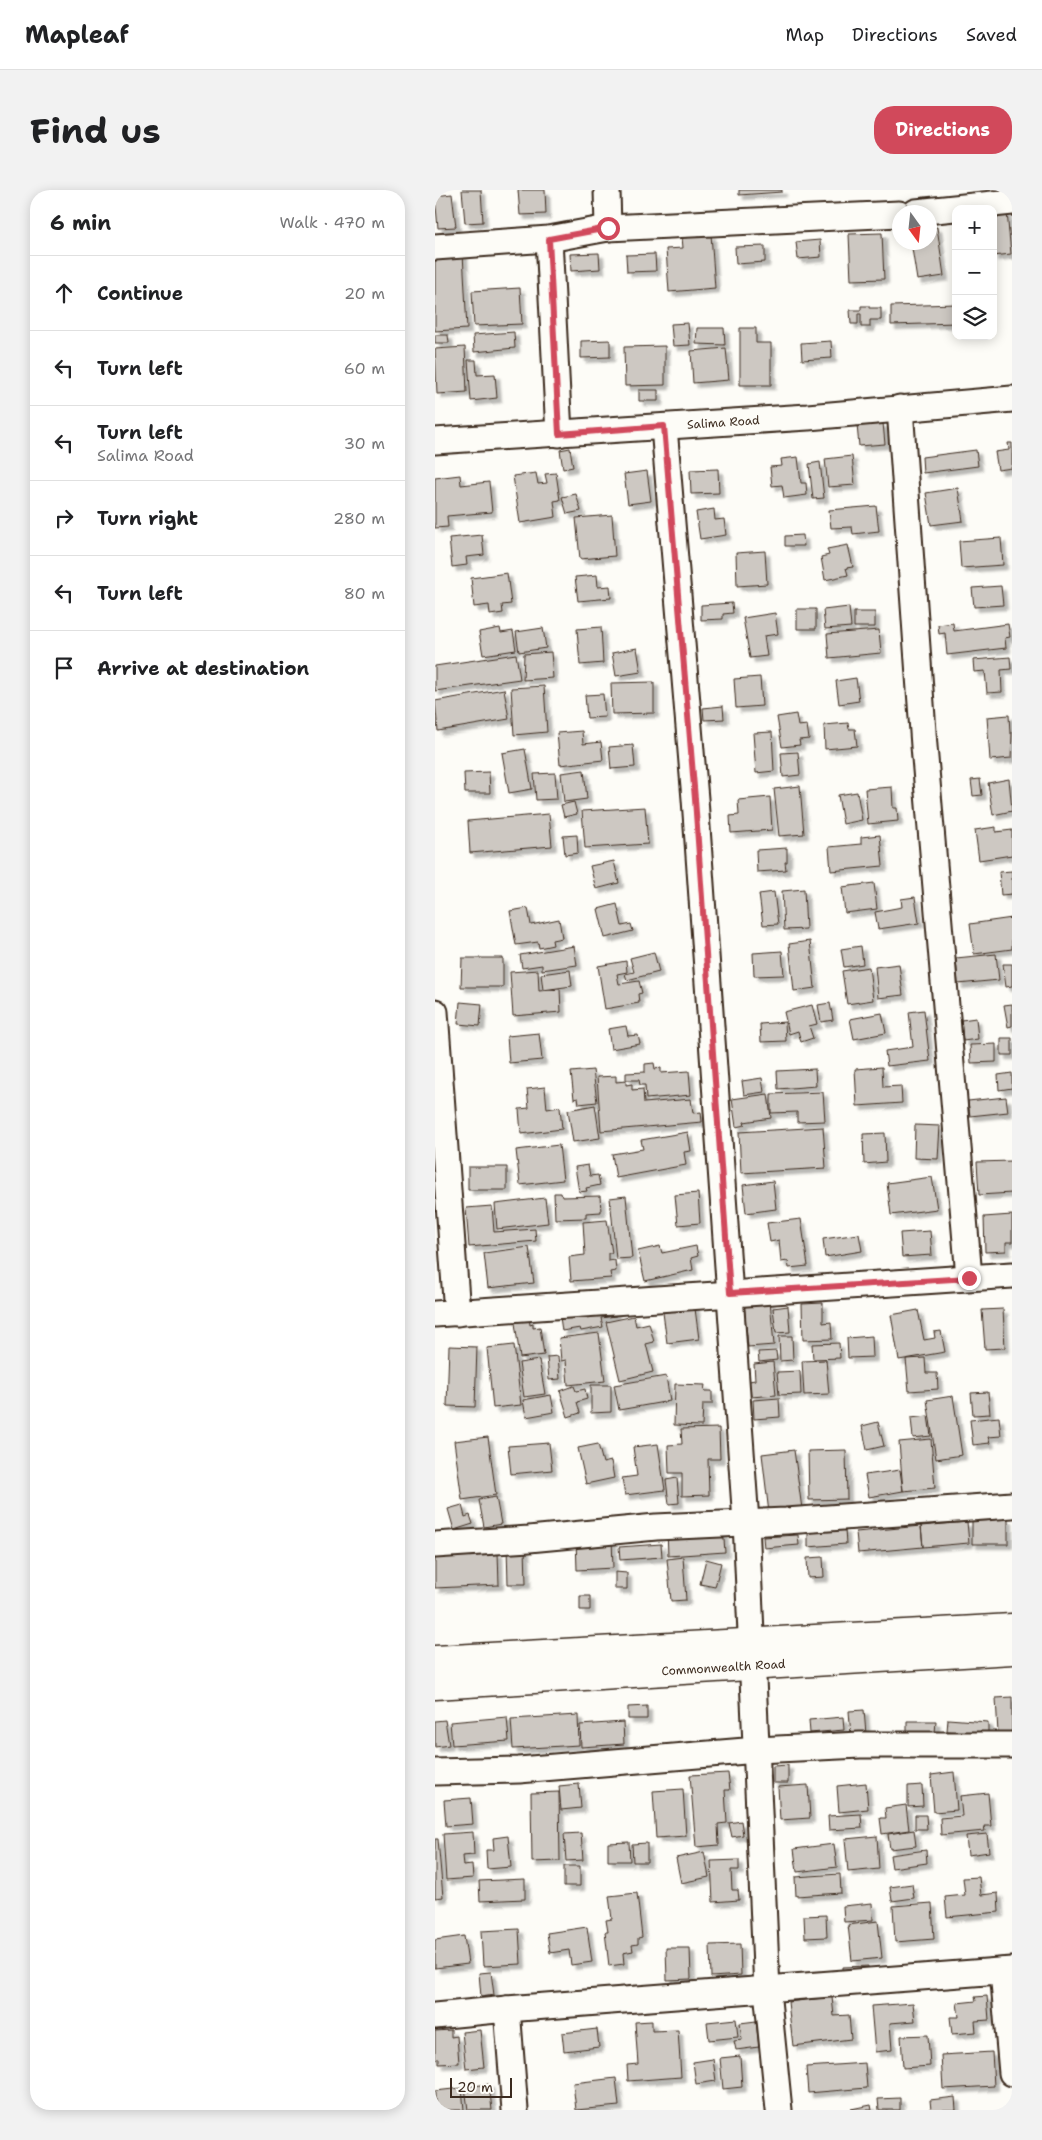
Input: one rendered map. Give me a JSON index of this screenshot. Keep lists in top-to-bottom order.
{
  "streets": {
    "main road": ["Commonwealth Road"],
    "street": ["Salima Road"]
  },
  "scale_bar": "20 m",
  "north": "bottom",
  "page": {
    "header": "Mapleaf",
    "nav": ["Map", "Directions", "Saved"],
    "buttons": "Directions",
    "title": "Find us",
    "heading": ["6 min", "Walk · 470 m"],
    "map_buttons": ["+", "−"],
    "list": [
      ["Continue", "20 m"],
      ["Turn left", "60 m"],
      ["Turn left", "Salima Road", "30 m"],
      ["Turn right", "280 m"],
      ["Turn left", "80 m"],
      "Arrive at destination"
    ],
    "scale": "20 m"
  }
}
